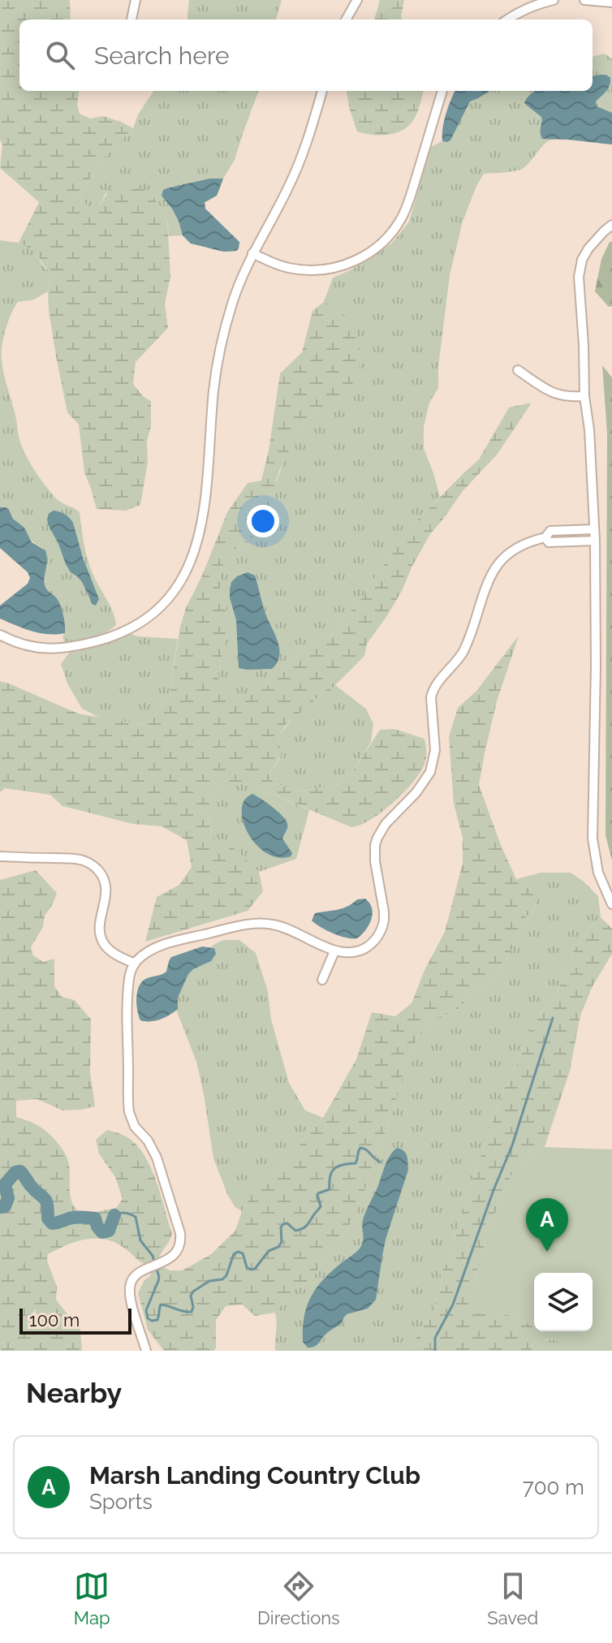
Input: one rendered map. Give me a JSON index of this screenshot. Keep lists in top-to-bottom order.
{
  "scale_bar": "100 m",
  "page": {
    "search": "Search here",
    "pins": "A",
    "scale": "100 m",
    "heading": "Nearby",
    "list": [
      {
        "mark": "A",
        "name": "Marsh Landing Country Club",
        "note": "Sports",
        "value": "700 m"
      }
    ],
    "nav": ["Map", "Directions", "Saved"]
  }
}
